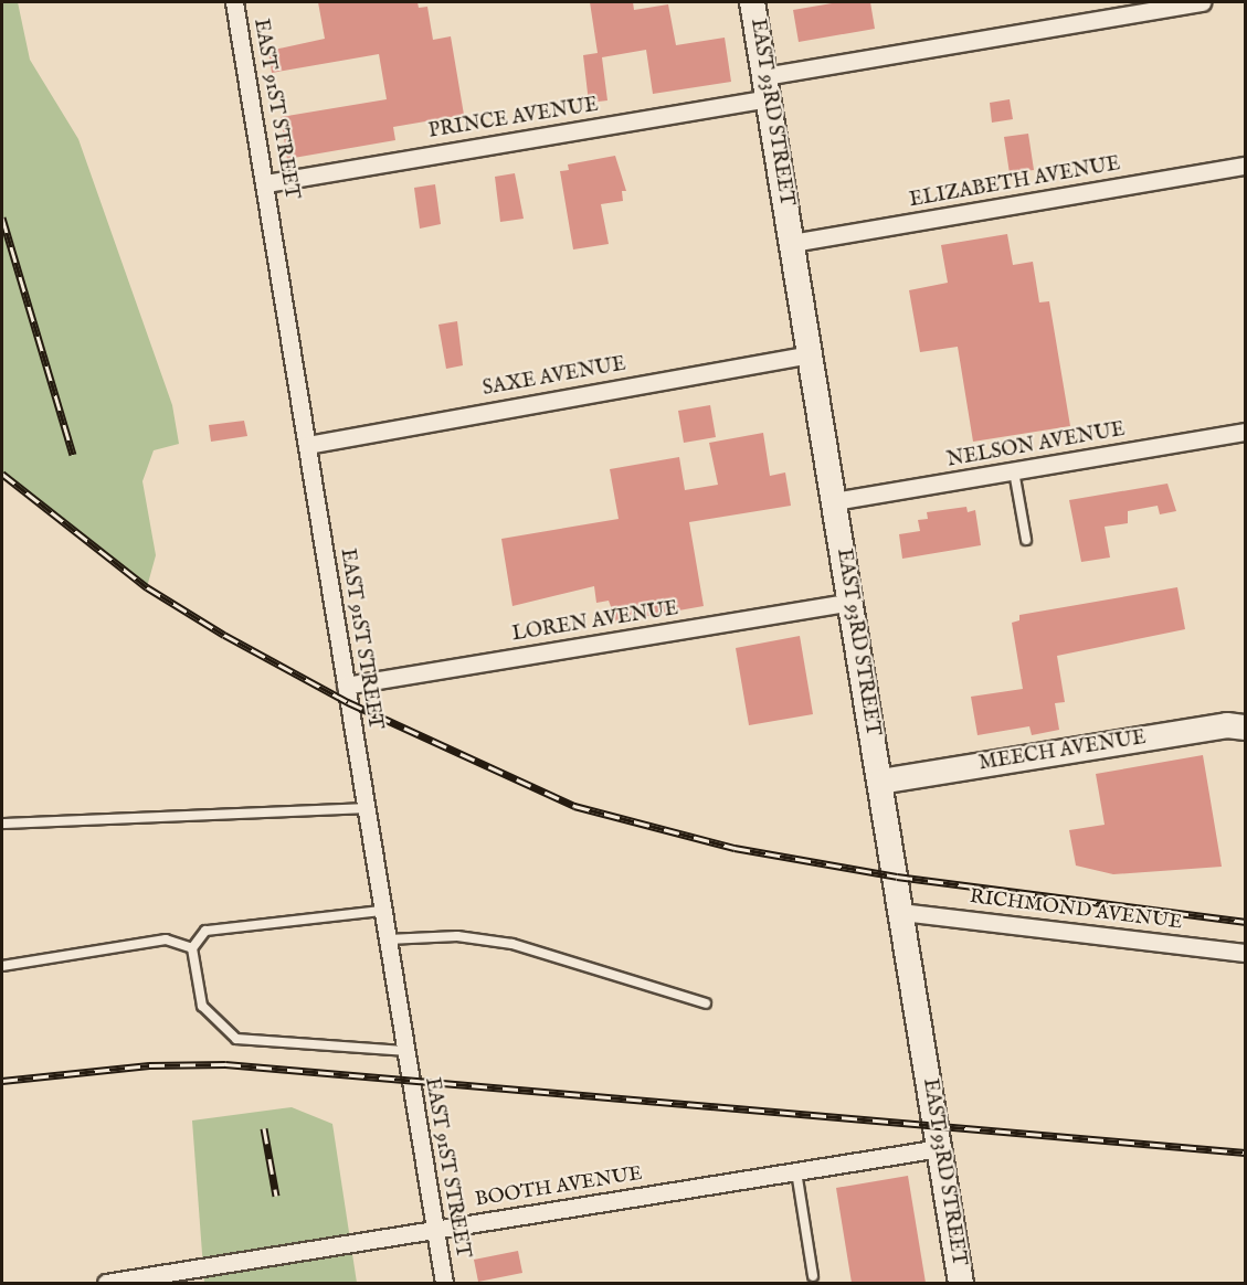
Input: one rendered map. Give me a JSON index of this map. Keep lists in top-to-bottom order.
{
  "streets": {
    "main road": ["EAST 93RD STREET", "MEECH AVENUE"],
    "street": [
      "EAST 91ST STREET",
      "PRINCE AVENUE",
      "ELIZABETH AVENUE",
      "SAXE AVENUE",
      "NELSON AVENUE",
      "LOREN AVENUE",
      "RICHMOND AVENUE",
      "BOOTH AVENUE"
    ]
  },
  "crossings": [
    ["EAST 91ST STREET", "PRINCE AVENUE"],
    ["EAST 91ST STREET", "SAXE AVENUE"],
    ["EAST 91ST STREET", "LOREN AVENUE"],
    ["EAST 91ST STREET", "BOOTH AVENUE"],
    ["EAST 93RD STREET", "PRINCE AVENUE"],
    ["EAST 93RD STREET", "ELIZABETH AVENUE"],
    ["EAST 93RD STREET", "SAXE AVENUE"],
    ["EAST 93RD STREET", "NELSON AVENUE"],
    ["EAST 93RD STREET", "LOREN AVENUE"],
    ["EAST 93RD STREET", "MEECH AVENUE"],
    ["EAST 93RD STREET", "RICHMOND AVENUE"],
    ["EAST 93RD STREET", "BOOTH AVENUE"]
  ]
}
